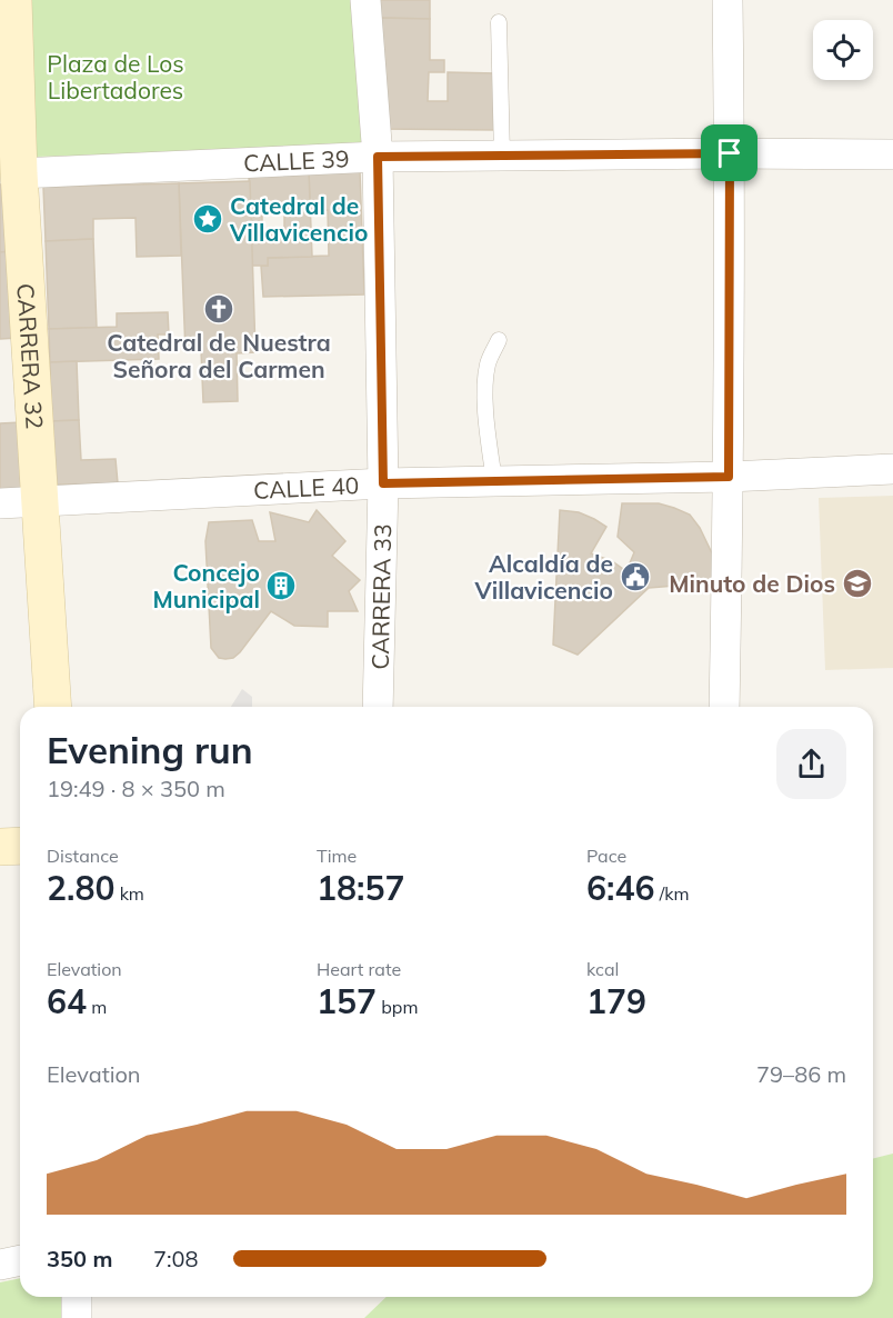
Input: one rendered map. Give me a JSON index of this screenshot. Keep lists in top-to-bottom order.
{
  "streets": {
    "street": [
      "CALLE 39",
      "CARRERA 32",
      "CALLE 40",
      "CARRERA 33"
    ]
  },
  "crossings": [
    ["CALLE 39", "CARRERA 32"],
    ["CALLE 39", "CARRERA 33"],
    ["CARRERA 32", "CALLE 40"],
    ["CALLE 40", "CARRERA 33"]
  ],
  "parks": ["Plaza de Los Libertadores"],
  "places": {
    "place": ["Catedral de Villavicencio"],
    "church": ["Catedral de Nuestra Señora del Carmen"],
    "public building": ["Alcaldía de Villavicencio"],
    "school or university": ["Minuto de Dios"],
    "building": ["Concejo Municipal"]
  },
  "page": {
    "heading": ["Evening run", "19:49 · 8 × 350 m"],
    "stats": [
      ["Distance", "2.80 km"],
      ["Time", "18:57"],
      ["Pace", "6:46 /km"],
      ["Elevation", "64 m"],
      ["Heart rate", "157 bpm"],
      ["kcal", "179"]
    ],
    "chart": ["Elevation", "79–86 m"],
    "list": [
      {
        "name": "350 m",
        "note": "7:08"
      }
    ]
  }
}
